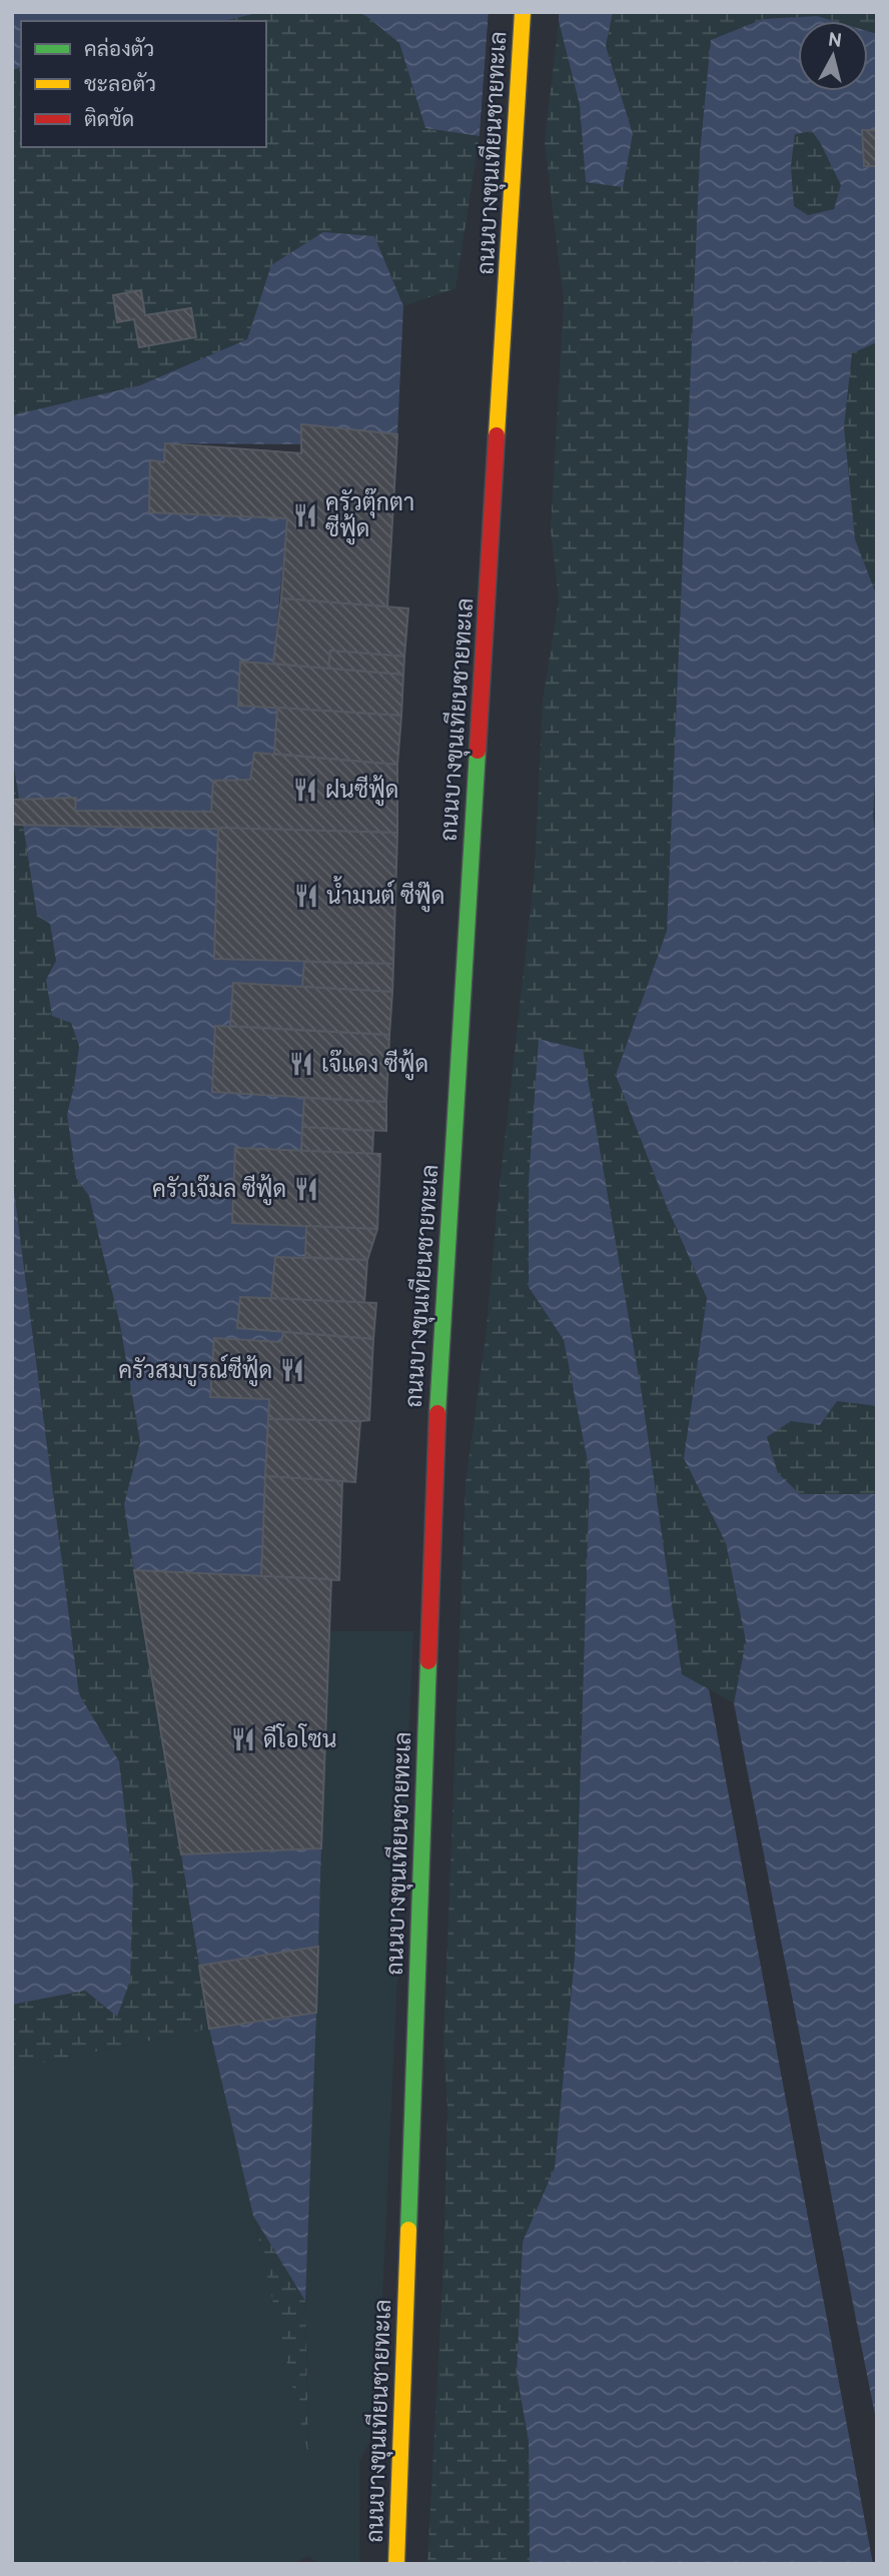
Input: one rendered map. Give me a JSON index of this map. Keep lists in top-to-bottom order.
{
  "streets": {
    "main road": ["ถนนบางขุนเทียนชายทะเล"]
  },
  "places": {
    "restaurant": [
      "ครัวตุ๊กตา ซีฟู้ด",
      "ฝนซีฟู้ด",
      "น้ำมนต์ ซีฟู๊ด",
      "เจ๊แดง ซีฟู้ด",
      "ครัวเจ๊มล ซีฟู้ด",
      "ครัวสมบูรณ์ซีฟู้ด",
      "ดีโอโซน"
    ]
  },
  "legend": ["คล่องตัว", "ชะลอตัว", "ติดขัด"],
  "north": "top"
}
